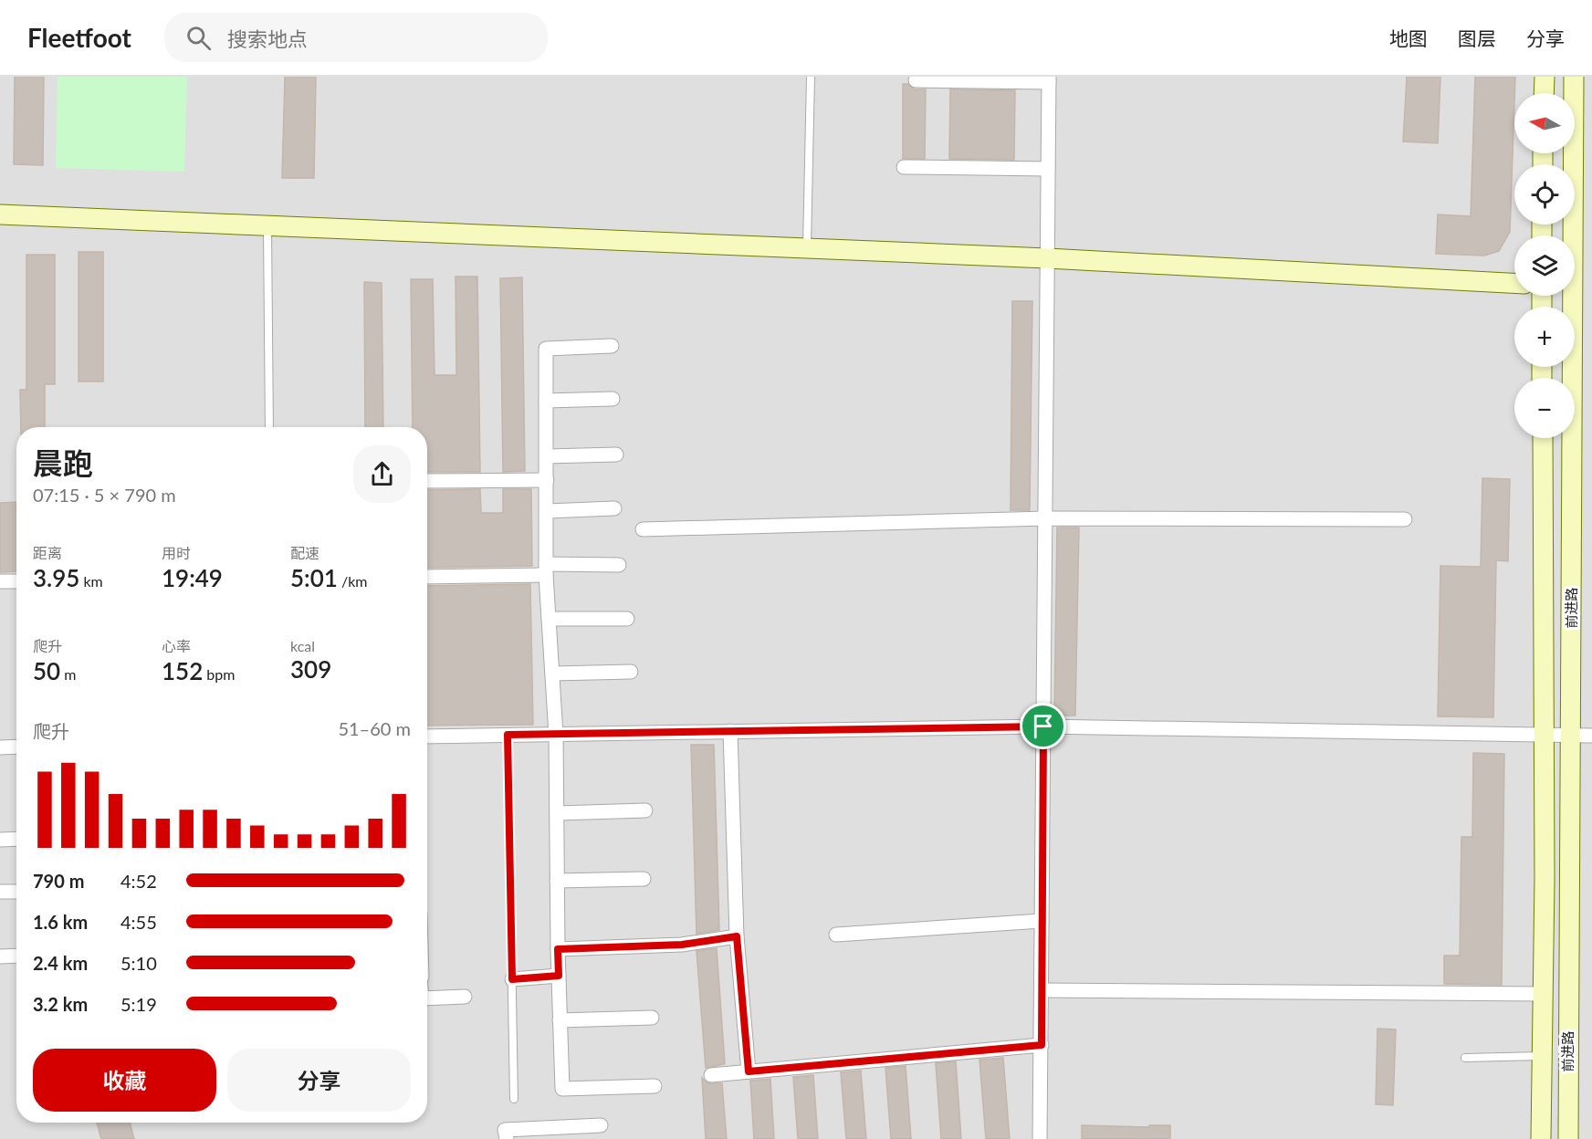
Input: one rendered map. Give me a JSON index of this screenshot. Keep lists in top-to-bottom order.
{
  "streets": {
    "main road": ["前进路"]
  },
  "north": "left",
  "page": {
    "header": "Fleetfoot",
    "search": "搜索地点",
    "nav": ["地图", "图层", "分享"],
    "map_buttons": ["+", "−"],
    "heading": ["晨跑", "07:15 · 5 × 790 m"],
    "stats": [
      ["距离", "3.95 km"],
      ["用时", "19:49"],
      ["配速", "5:01 /km"],
      ["爬升", "50 m"],
      ["心率", "152 bpm"],
      ["kcal", "309"]
    ],
    "chart": ["爬升", "51–60 m"],
    "list": [
      {
        "name": "790 m",
        "note": "4:52"
      },
      {
        "name": "1.6 km",
        "note": "4:55"
      },
      {
        "name": "2.4 km",
        "note": "5:10"
      },
      {
        "name": "3.2 km",
        "note": "5:19"
      }
    ],
    "buttons": ["收藏", "分享"]
  }
}
